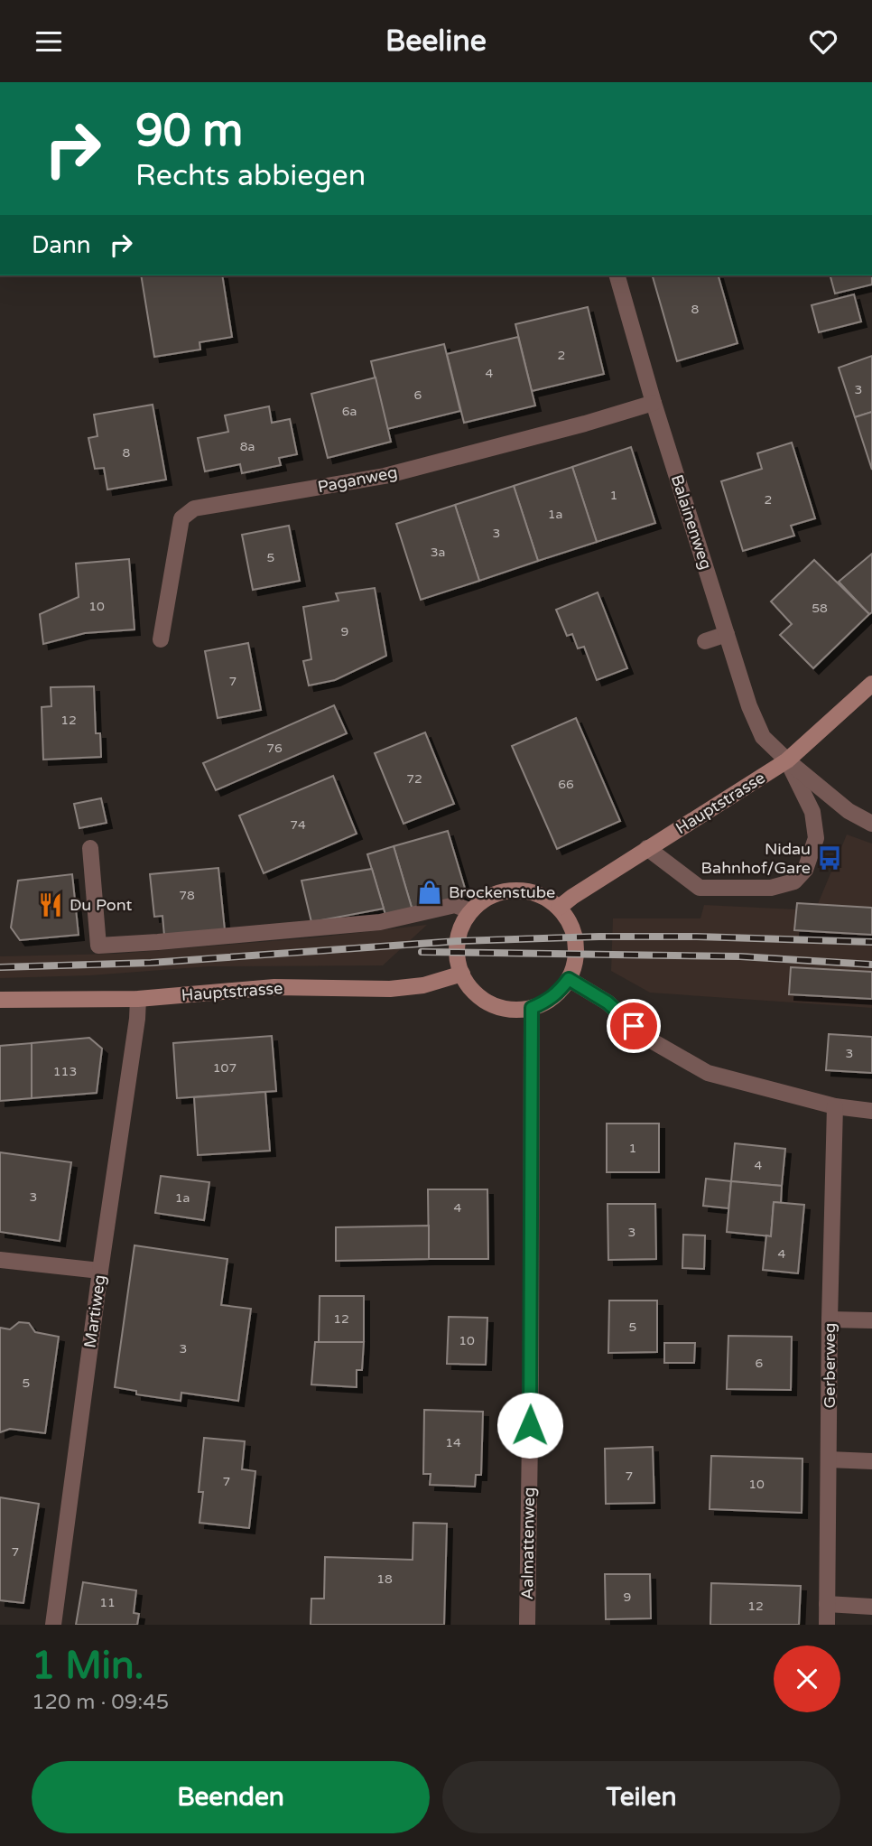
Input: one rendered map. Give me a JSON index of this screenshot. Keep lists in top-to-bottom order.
{
  "streets": {
    "main road": ["Hauptstrasse"],
    "street": [
      "Paganweg",
      "Balainenweg",
      "Martiweg",
      "Gerberweg",
      "Aalmattenweg"
    ]
  },
  "crossings": [
    ["Paganweg", "Balainenweg"],
    ["Balainenweg", "Hauptstrasse"],
    ["Hauptstrasse", "Martiweg"],
    ["Hauptstrasse", "Aalmattenweg"]
  ],
  "places": {
    "bus stop": ["Nidau Bahnhof/Gare"],
    "shop": ["Brockenstube"],
    "restaurant": ["Du Pont"]
  },
  "house_numbers": [
    "8",
    "2",
    "4",
    "3",
    "6",
    "6a",
    "8a",
    "8",
    "1",
    "2",
    "1a",
    "3",
    "3a",
    "5",
    "10",
    "58",
    "9",
    "7",
    "12",
    "76",
    "72",
    "66",
    "74",
    "78",
    "3",
    "107",
    "113",
    "1",
    "4",
    "3",
    "1a",
    "4",
    "3",
    "4",
    "12",
    "5",
    "10",
    "3",
    "6",
    "5",
    "14",
    "7",
    "7",
    "10",
    "7",
    "18",
    "9",
    "11",
    "12"
  ],
  "page": {
    "header": "Beeline",
    "turn": ["90 m", "Rechts abbiegen"],
    "then": "Dann",
    "heading": ["1 Min.", "120 m · 09:45"],
    "buttons": ["Beenden", "Teilen"]
  }
}
